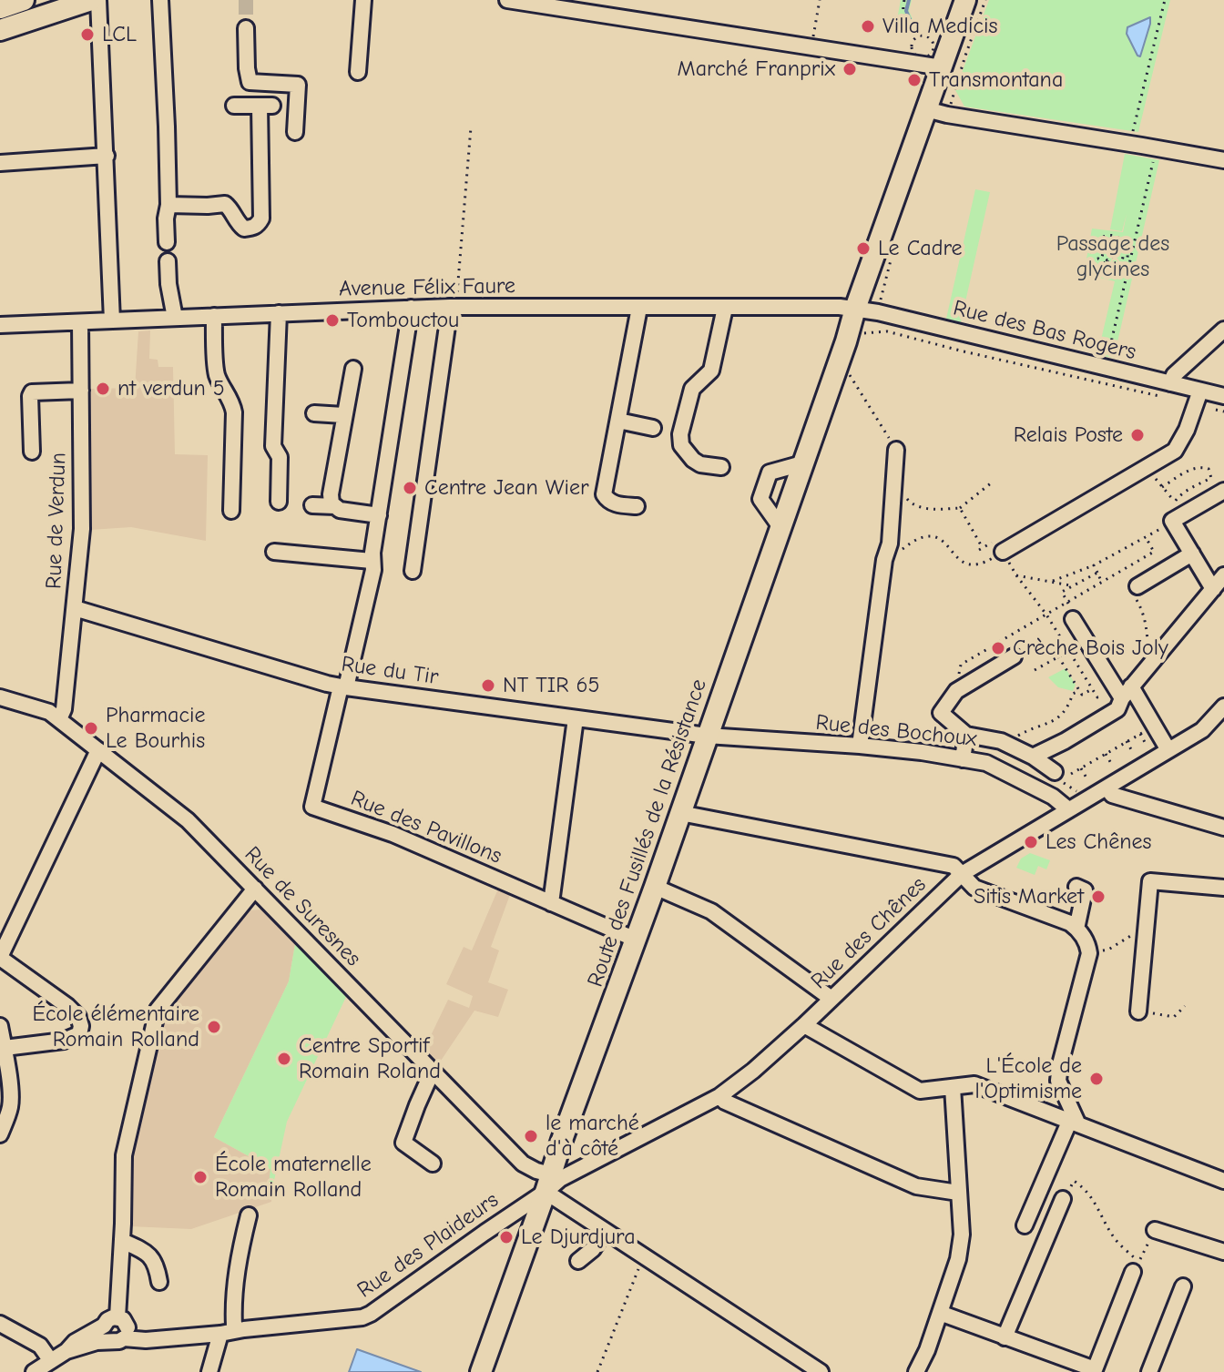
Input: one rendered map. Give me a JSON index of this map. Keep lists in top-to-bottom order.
{
  "streets": {
    "main road": ["Route des Fusillés de la Résistance"],
    "street": [
      "Avenue Félix Faure",
      "Rue des Bas Rogers",
      "Rue de Verdun",
      "Rue du Tir",
      "Rue des Bochoux",
      "Rue des Pavillons",
      "Rue de Suresnes",
      "Rue des Chênes",
      "Rue des Plaideurs"
    ]
  },
  "crossings": [
    ["Avenue Félix Faure", "Rue des Bas Rogers"],
    ["Avenue Félix Faure", "Rue de Verdun"],
    ["Avenue Félix Faure", "Route des Fusillés de la Résistance"],
    ["Rue des Bas Rogers", "Route des Fusillés de la Résistance"],
    ["Rue de Verdun", "Rue du Tir"],
    ["Rue de Verdun", "Rue de Suresnes"],
    ["Rue du Tir", "Rue des Bochoux"],
    ["Rue du Tir", "Rue des Pavillons"],
    ["Rue du Tir", "Route des Fusillés de la Résistance"],
    ["Rue des Bochoux", "Route des Fusillés de la Résistance"],
    ["Rue des Bochoux", "Rue des Chênes"],
    ["Rue des Pavillons", "Route des Fusillés de la Résistance"],
    ["Route des Fusillés de la Résistance", "Rue de Suresnes"],
    ["Route des Fusillés de la Résistance", "Rue des Chênes"],
    ["Route des Fusillés de la Résistance", "Rue des Plaideurs"],
    ["Rue de Suresnes", "Rue des Chênes"],
    ["Rue de Suresnes", "Rue des Plaideurs"],
    ["Rue des Chênes", "Rue des Plaideurs"]
  ],
  "parks": ["Passage des glycines"],
  "places": [
    "Villa Medicis",
    "LCL",
    "Marché Franprix",
    "Transmontana",
    "Le Cadre",
    "Tombouctou",
    "nt verdun 5",
    "Relais Poste",
    "Centre Jean Wier",
    "Crèche Bois Joly",
    "NT TIR 65",
    "Pharmacie Le Bourhis",
    "Les Chênes",
    "Sitis Market",
    "École élémentaire Romain Rolland",
    "Centre Sportif Romain Roland",
    "L'École de l'Optimisme",
    "le marché d'à côté",
    "École maternelle Romain Rolland",
    "Le Djurdjura"
  ]
}
